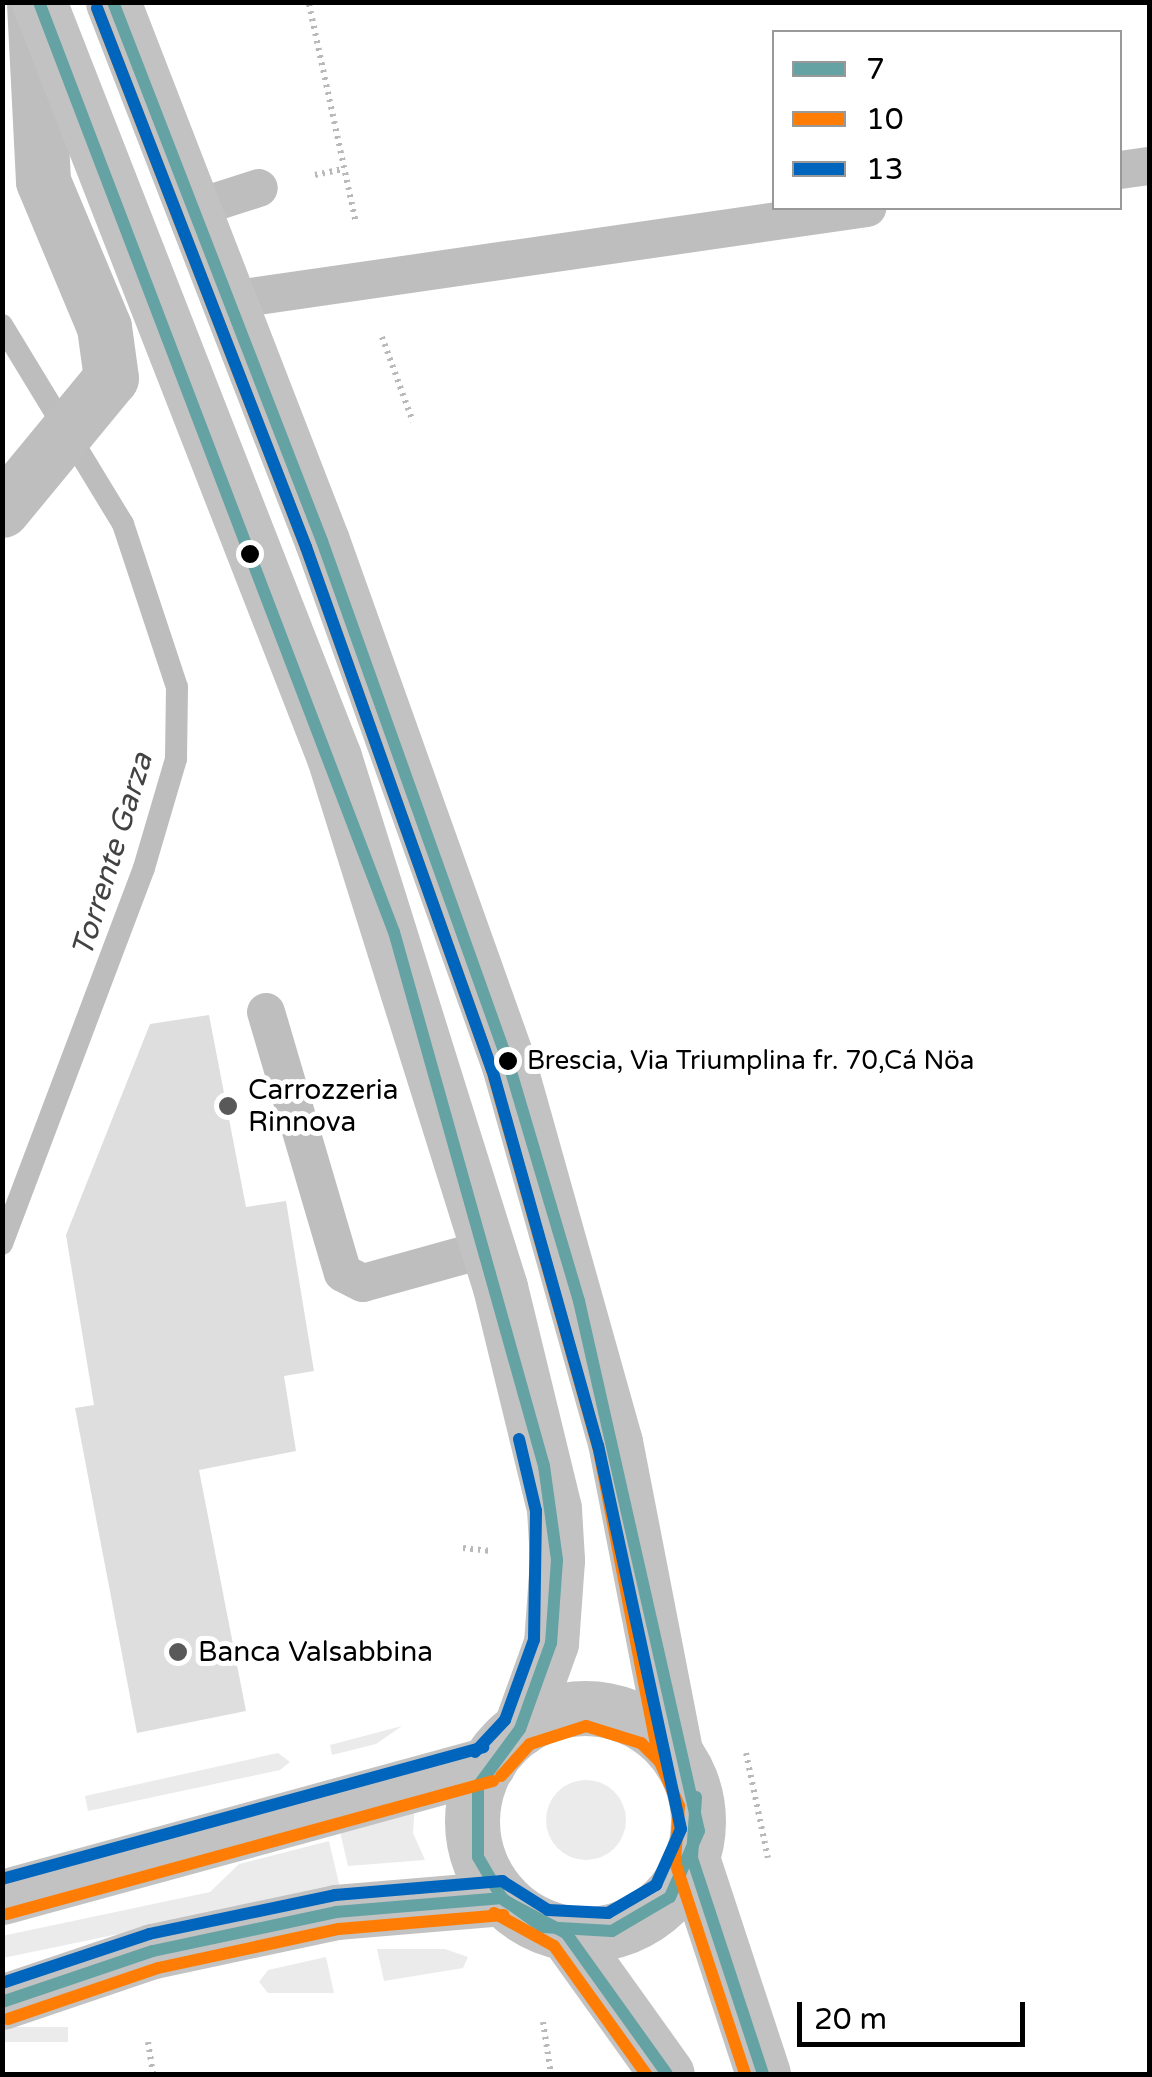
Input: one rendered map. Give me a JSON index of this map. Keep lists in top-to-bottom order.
{
  "water": ["Torrente Garza"],
  "places": ["Brescia, Via Triumplina fr. 70,Cá Nöa", "Carrozzeria Rinnova", "Banca Valsabbina"],
  "lines": ["transit line 7", "transit line 10", "transit line 13"],
  "legend": ["7", "10", "13"],
  "scale_bar": "20 m"
}
